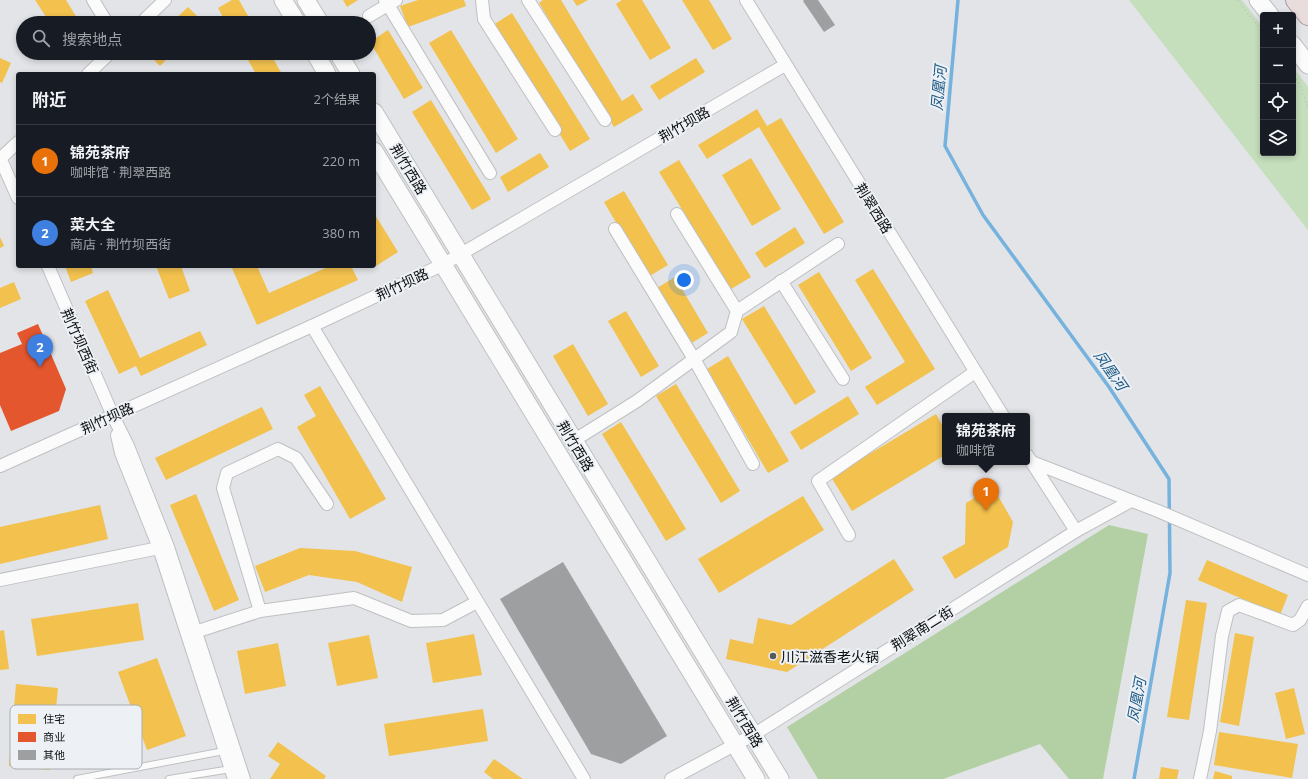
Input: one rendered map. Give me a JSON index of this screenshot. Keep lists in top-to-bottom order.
{
  "streets": {
    "main road": ["荆竹西路"],
    "street": [
      "荆竹坝路",
      "荆翠西路",
      "荆竹坝西街",
      "荆翠南二街"
    ]
  },
  "crossings": [
    ["荆竹坝路", "荆竹西路"],
    ["荆竹坝路", "荆翠西路"],
    ["荆竹坝路", "荆竹坝西街"],
    ["荆竹西路", "荆翠南二街"]
  ],
  "water": ["凤凰河"],
  "places": ["川江滋香老火锅"],
  "legend": ["住宅", "商业", "其他"],
  "page": {
    "map_buttons": ["+", "−"],
    "search": "搜索地点",
    "heading": ["附近", "2个结果"],
    "list": [
      {
        "mark": "1",
        "name": "锦苑茶府",
        "note": "咖啡馆 · 荆翠西路",
        "value": "220 m"
      },
      {
        "mark": "2",
        "name": "菜大全",
        "note": "商店 · 荆竹坝西街",
        "value": "380 m"
      }
    ],
    "pins": ["2", "1"],
    "popup": ["锦苑茶府", "咖啡馆"]
  }
}
